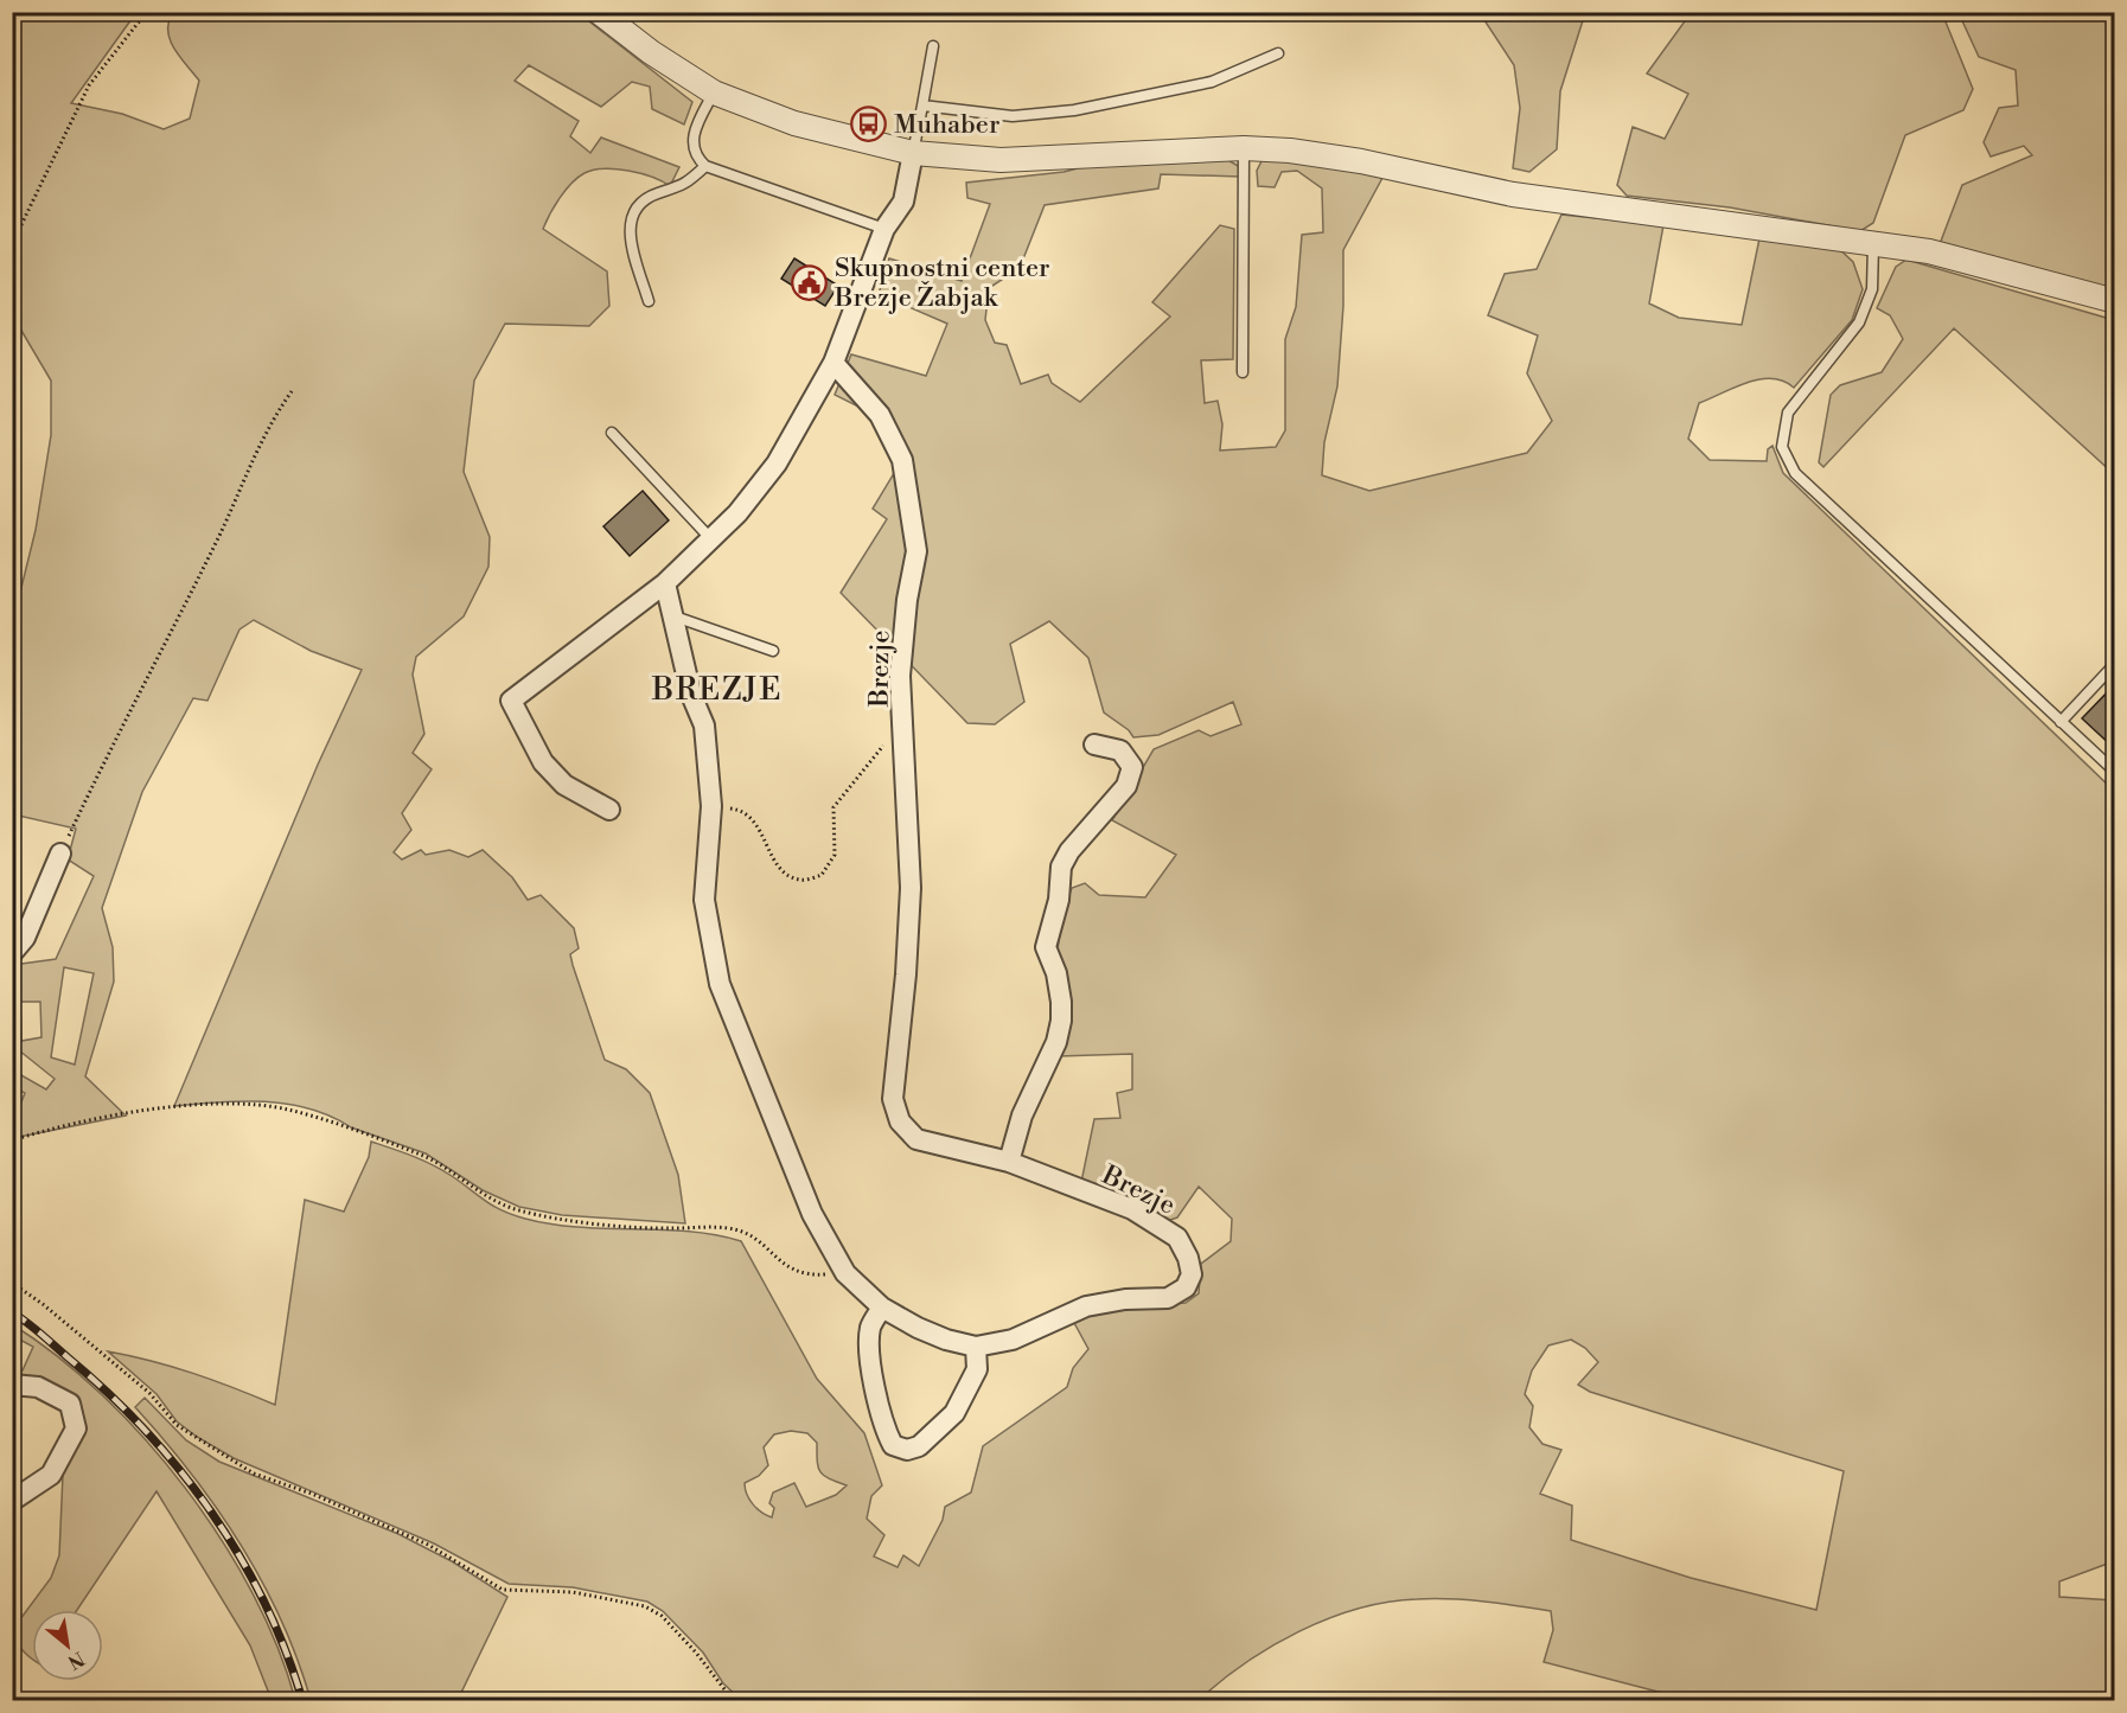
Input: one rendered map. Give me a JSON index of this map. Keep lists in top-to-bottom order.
{
  "streets": {
    "street": ["Brezje"]
  },
  "districts": ["BREZJE"],
  "places": {
    "bus stop": ["Muhaber"],
    "public building": ["Skupnostni center Brezje Žabjak"]
  },
  "north": "bottom right"
}
